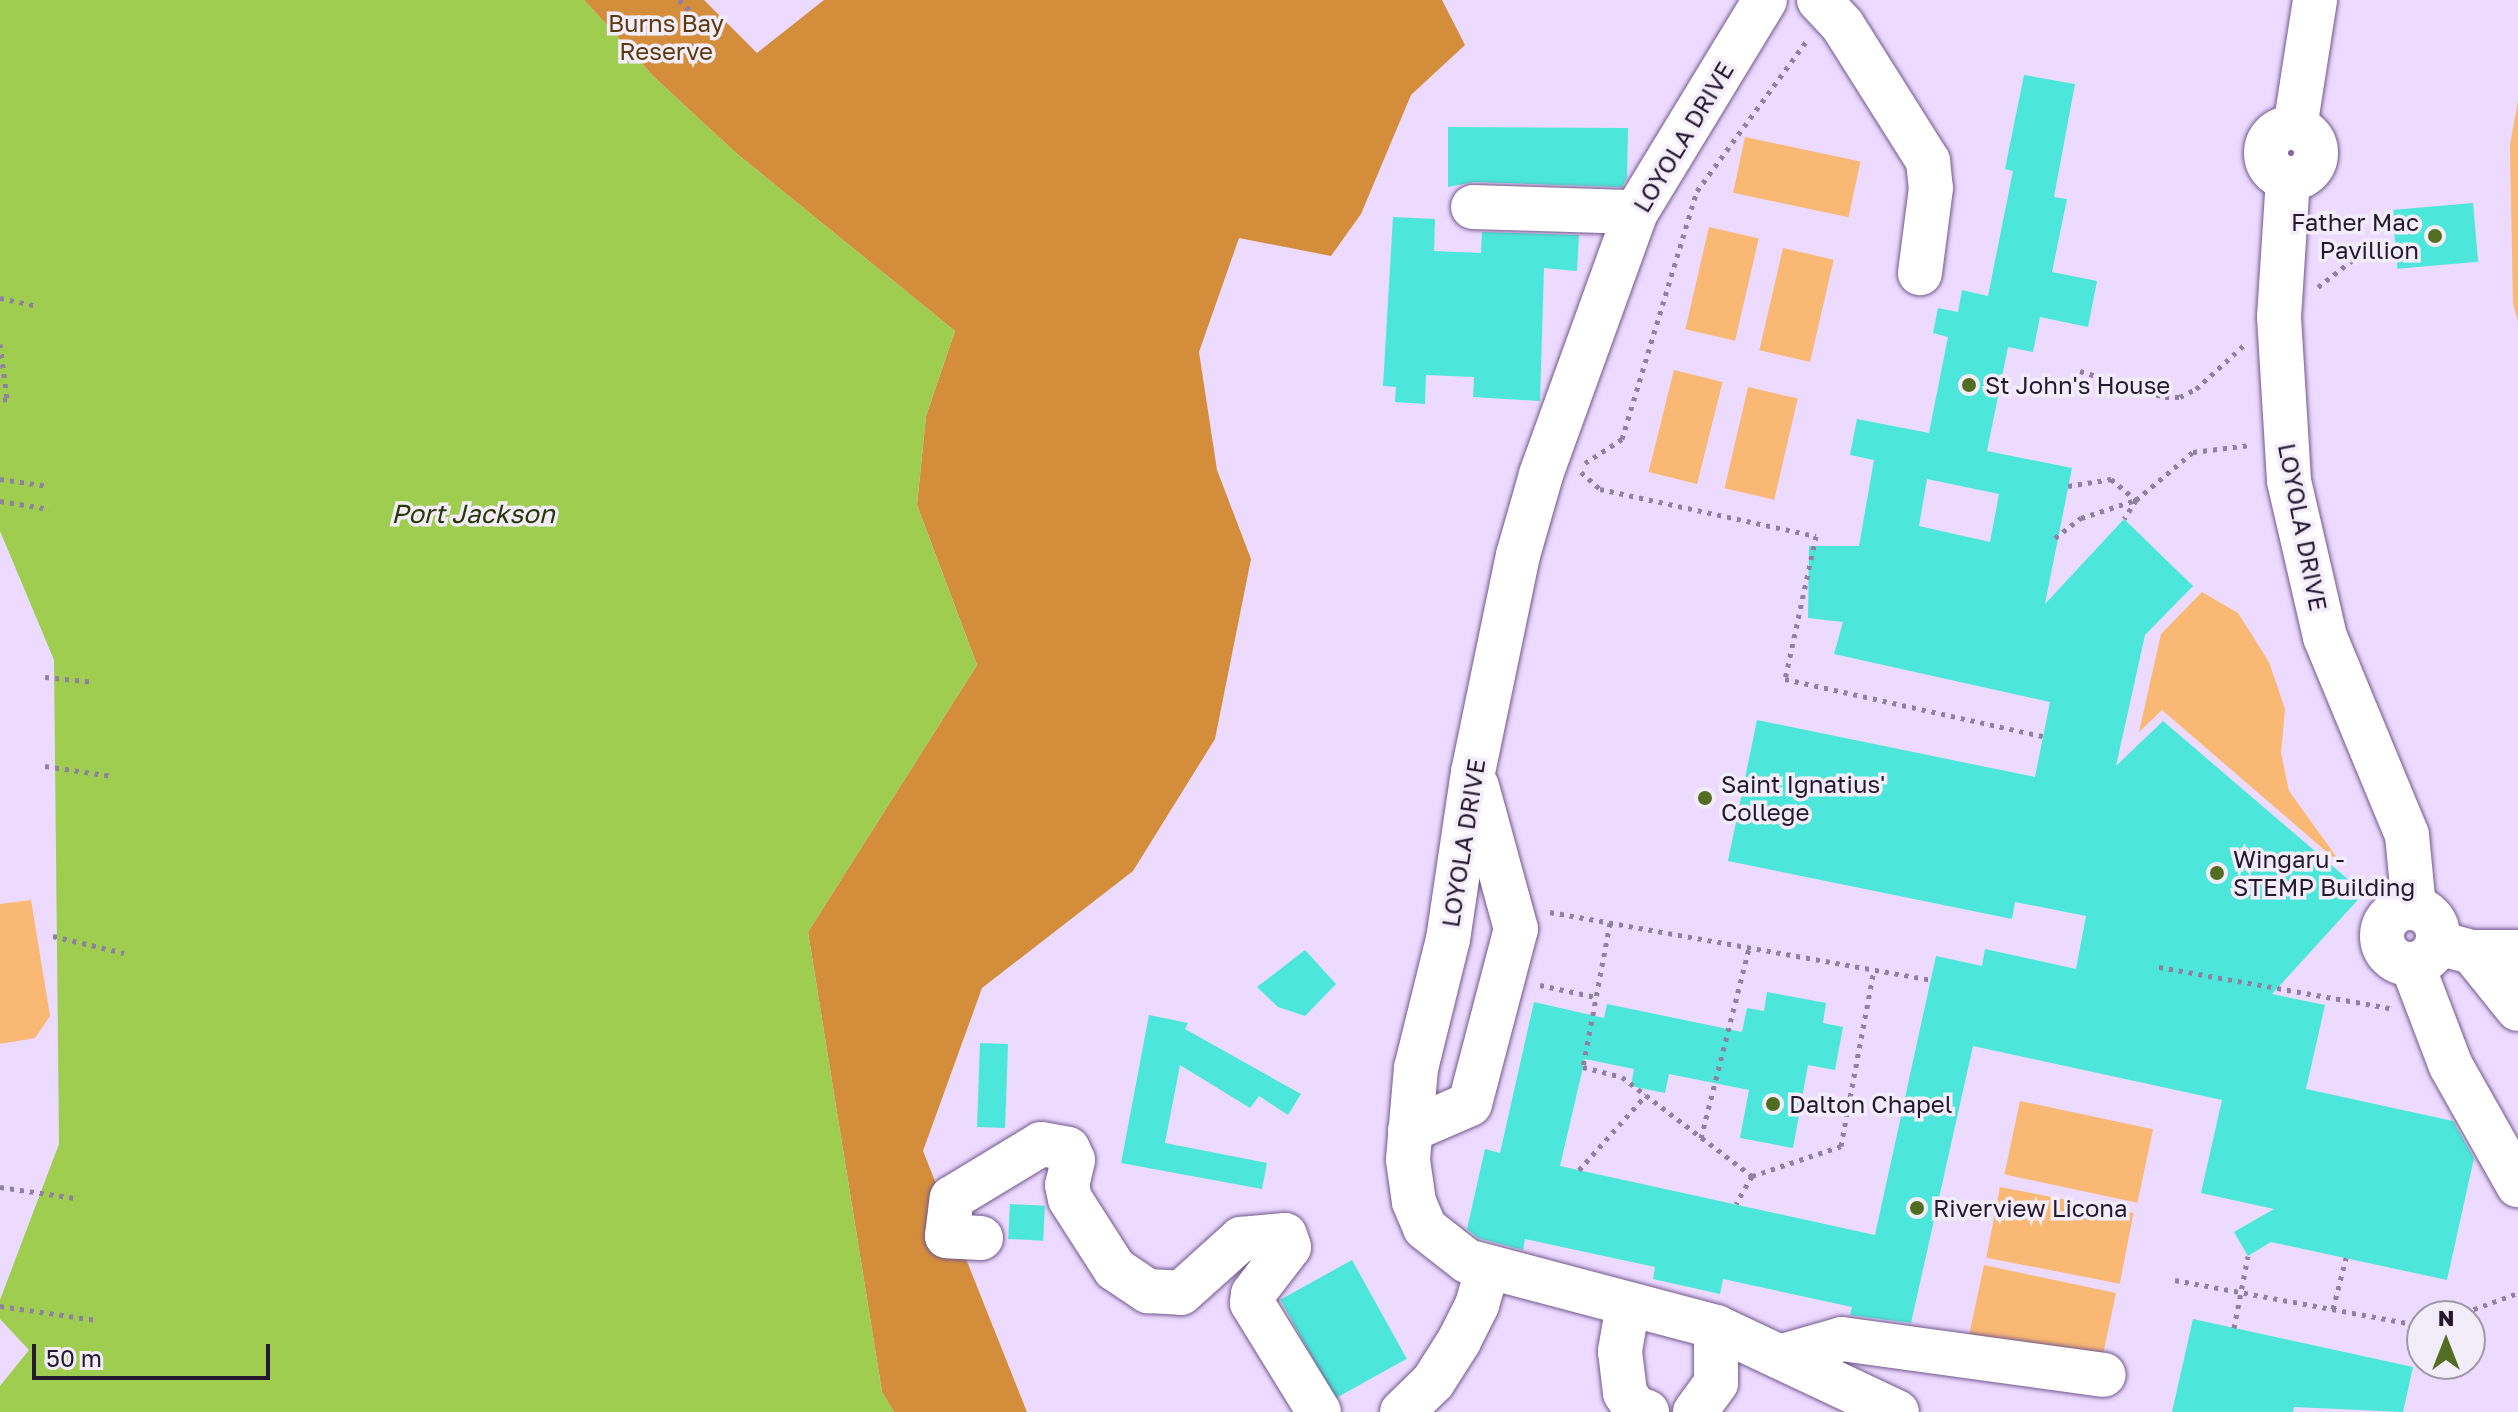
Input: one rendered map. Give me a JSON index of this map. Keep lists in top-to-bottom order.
{
  "streets": {
    "street": ["LOYOLA DRIVE"]
  },
  "water": ["Port Jackson"],
  "parks": ["Burns Bay Reserve"],
  "places": [
    "Father Mac Pavillion",
    "St John's House",
    "Saint Ignatius' College",
    "Wingaru - STEMP Building",
    "Dalton Chapel",
    "Riverview Licona"
  ],
  "scale_bar": "50 m",
  "north": "top"
}
